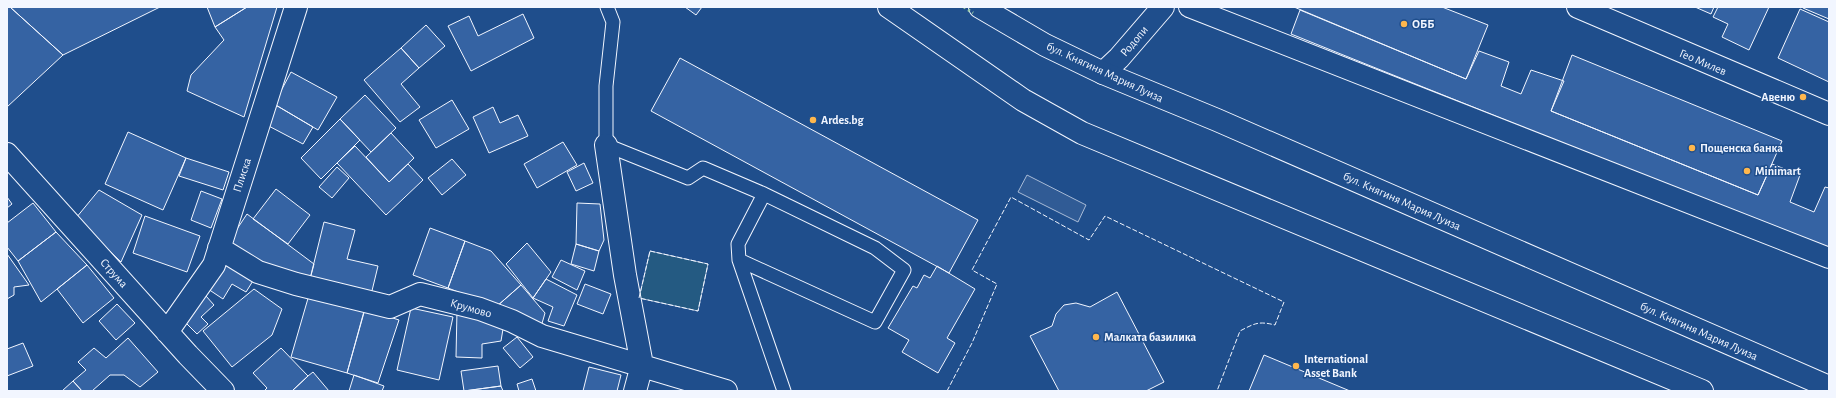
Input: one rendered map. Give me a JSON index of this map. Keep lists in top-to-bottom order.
{
  "streets": {
    "street": [
      "Родопи",
      "Гео Милев",
      "бул. Княгиня Мария Луиза",
      "Плиска",
      "Струма",
      "Крумово"
    ]
  },
  "crossings": [
    ["Родопи", "бул. Княгиня Мария Луиза"],
    ["Плиска", "Струма"],
    ["Плиска", "Крумово"]
  ],
  "places": [
    "ОББ",
    "Авеню",
    "Ardes.bg",
    "Пощенска банка",
    "Minimart",
    "Малката базилика",
    "International Asset Bank"
  ]
}
